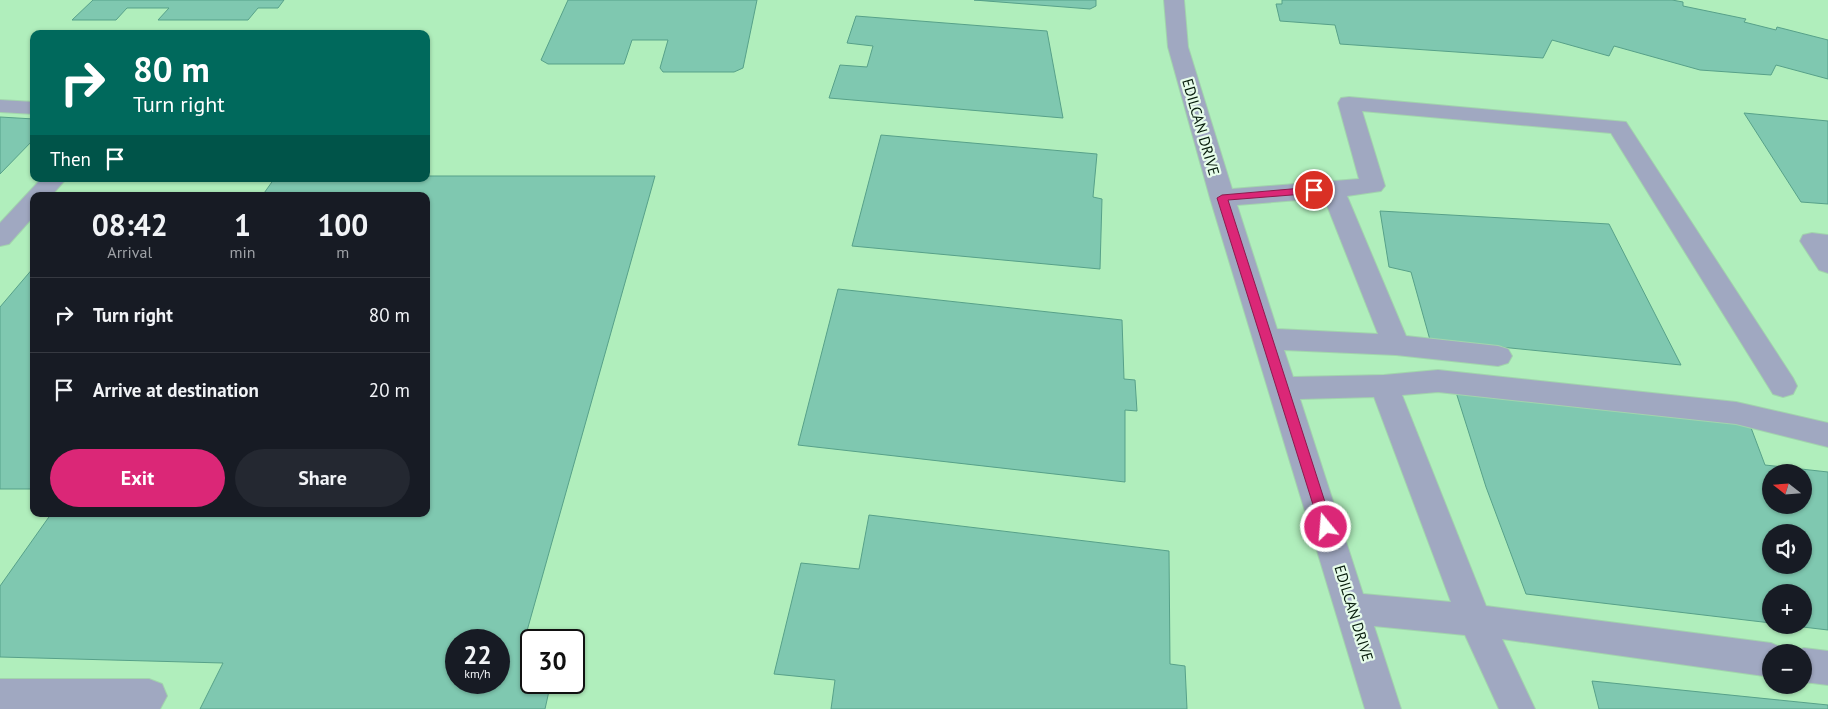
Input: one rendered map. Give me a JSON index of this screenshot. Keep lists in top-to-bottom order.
{
  "streets": {
    "street": ["EDILCAN DRIVE"]
  },
  "north": "left",
  "page": {
    "turn": ["80 m", "Turn right"],
    "then": "Then",
    "eta": [
      "08:42",
      "Arrival",
      "1",
      "min",
      "100",
      "m"
    ],
    "list": [
      {
        "name": "Turn right",
        "value": "80 m"
      },
      {
        "name": "Arrive at destination",
        "value": "20 m"
      }
    ],
    "buttons": ["Exit", "Share"],
    "map_buttons": ["+", "−"],
    "speed": "22 km/h",
    "limit": "30"
  }
}
